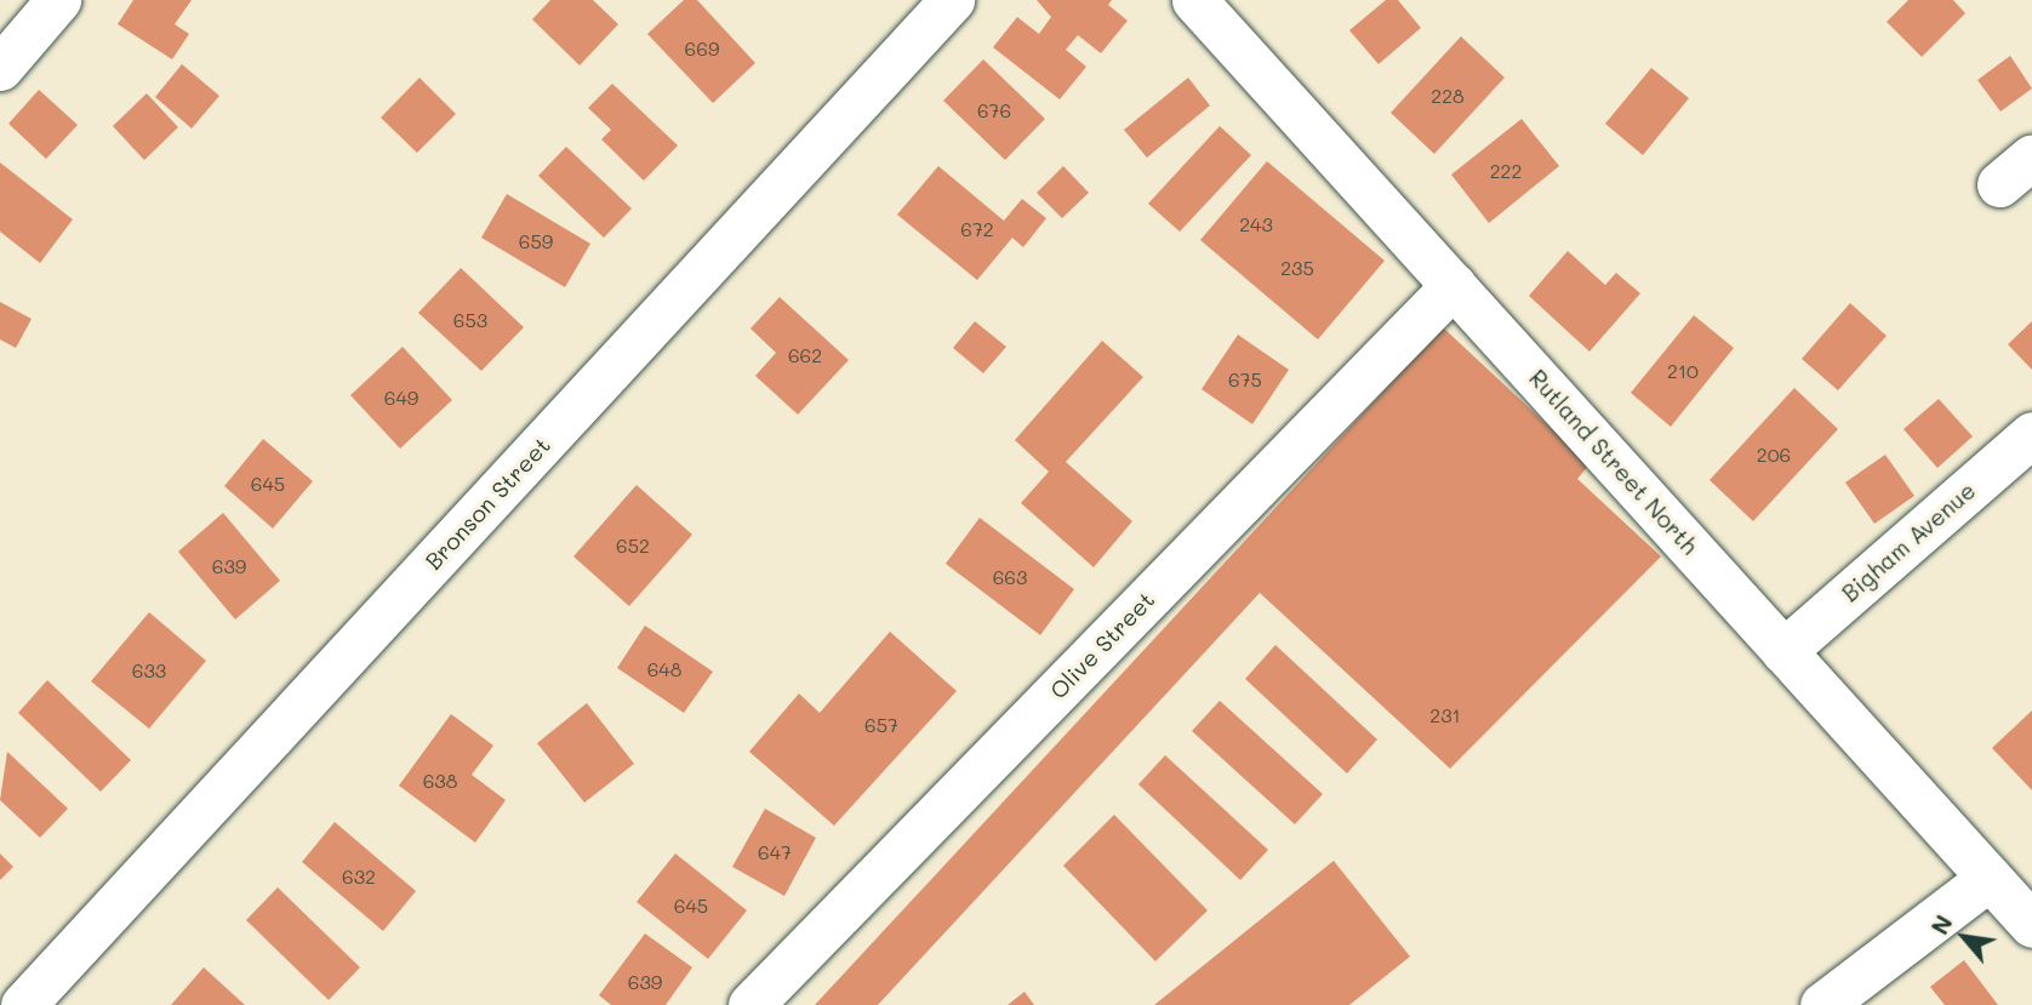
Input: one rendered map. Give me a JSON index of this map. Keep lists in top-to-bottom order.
{
  "streets": {
    "street": [
      "Rutland Street North",
      "Bronson Street",
      "Bigham Avenue",
      "Olive Street"
    ]
  },
  "crossings": [
    ["Rutland Street North", "Bigham Avenue"],
    ["Rutland Street North", "Olive Street"]
  ],
  "house_numbers": [
    "669",
    "228",
    "676",
    "222",
    "243",
    "672",
    "659",
    "235",
    "653",
    "662",
    "210",
    "675",
    "649",
    "206",
    "645",
    "652",
    "639",
    "663",
    "648",
    "633",
    "231",
    "657",
    "638",
    "647",
    "632",
    "645",
    "639"
  ],
  "north": "top left"
}
